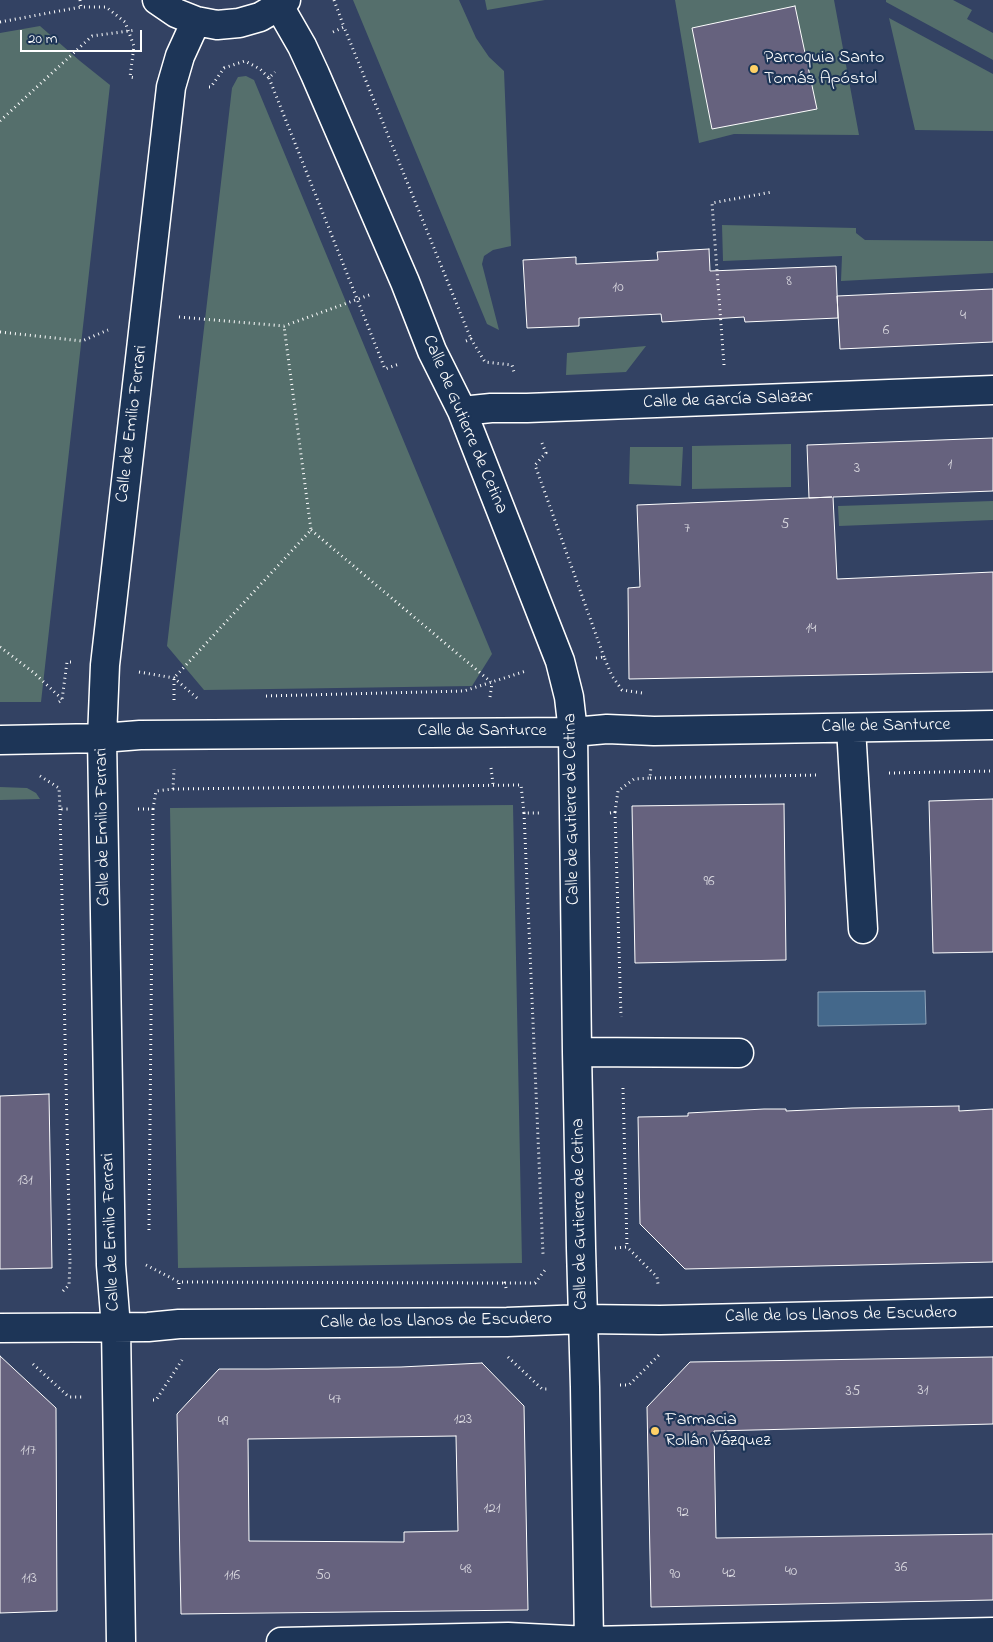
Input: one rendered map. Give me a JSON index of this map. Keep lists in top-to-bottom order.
{
  "streets": {
    "street": [
      "Calle de García Salazar",
      "Calle de Emilio Ferrari",
      "Calle de Gutierre de Cetina",
      "Calle de Santurce",
      "Calle de los Llanos de Escudero"
    ]
  },
  "crossings": [
    ["Calle de García Salazar", "Calle de Gutierre de Cetina"],
    ["Calle de Emilio Ferrari", "Calle de Santurce"],
    ["Calle de Emilio Ferrari", "Calle de los Llanos de Escudero"],
    ["Calle de Gutierre de Cetina", "Calle de Santurce"],
    ["Calle de Gutierre de Cetina", "Calle de los Llanos de Escudero"]
  ],
  "places": ["Parroquia Santo Tomás Apóstol", "Farmacia Rollán Vázquez"],
  "house_numbers": [
    "8",
    "10",
    "4",
    "6",
    "1",
    "3",
    "5",
    "7",
    "14",
    "96",
    "131",
    "31",
    "35",
    "47",
    "123",
    "49",
    "117",
    "121",
    "92",
    "36",
    "48",
    "40",
    "42",
    "90",
    "116",
    "50",
    "113"
  ],
  "scale_bar": "20 m"
}
